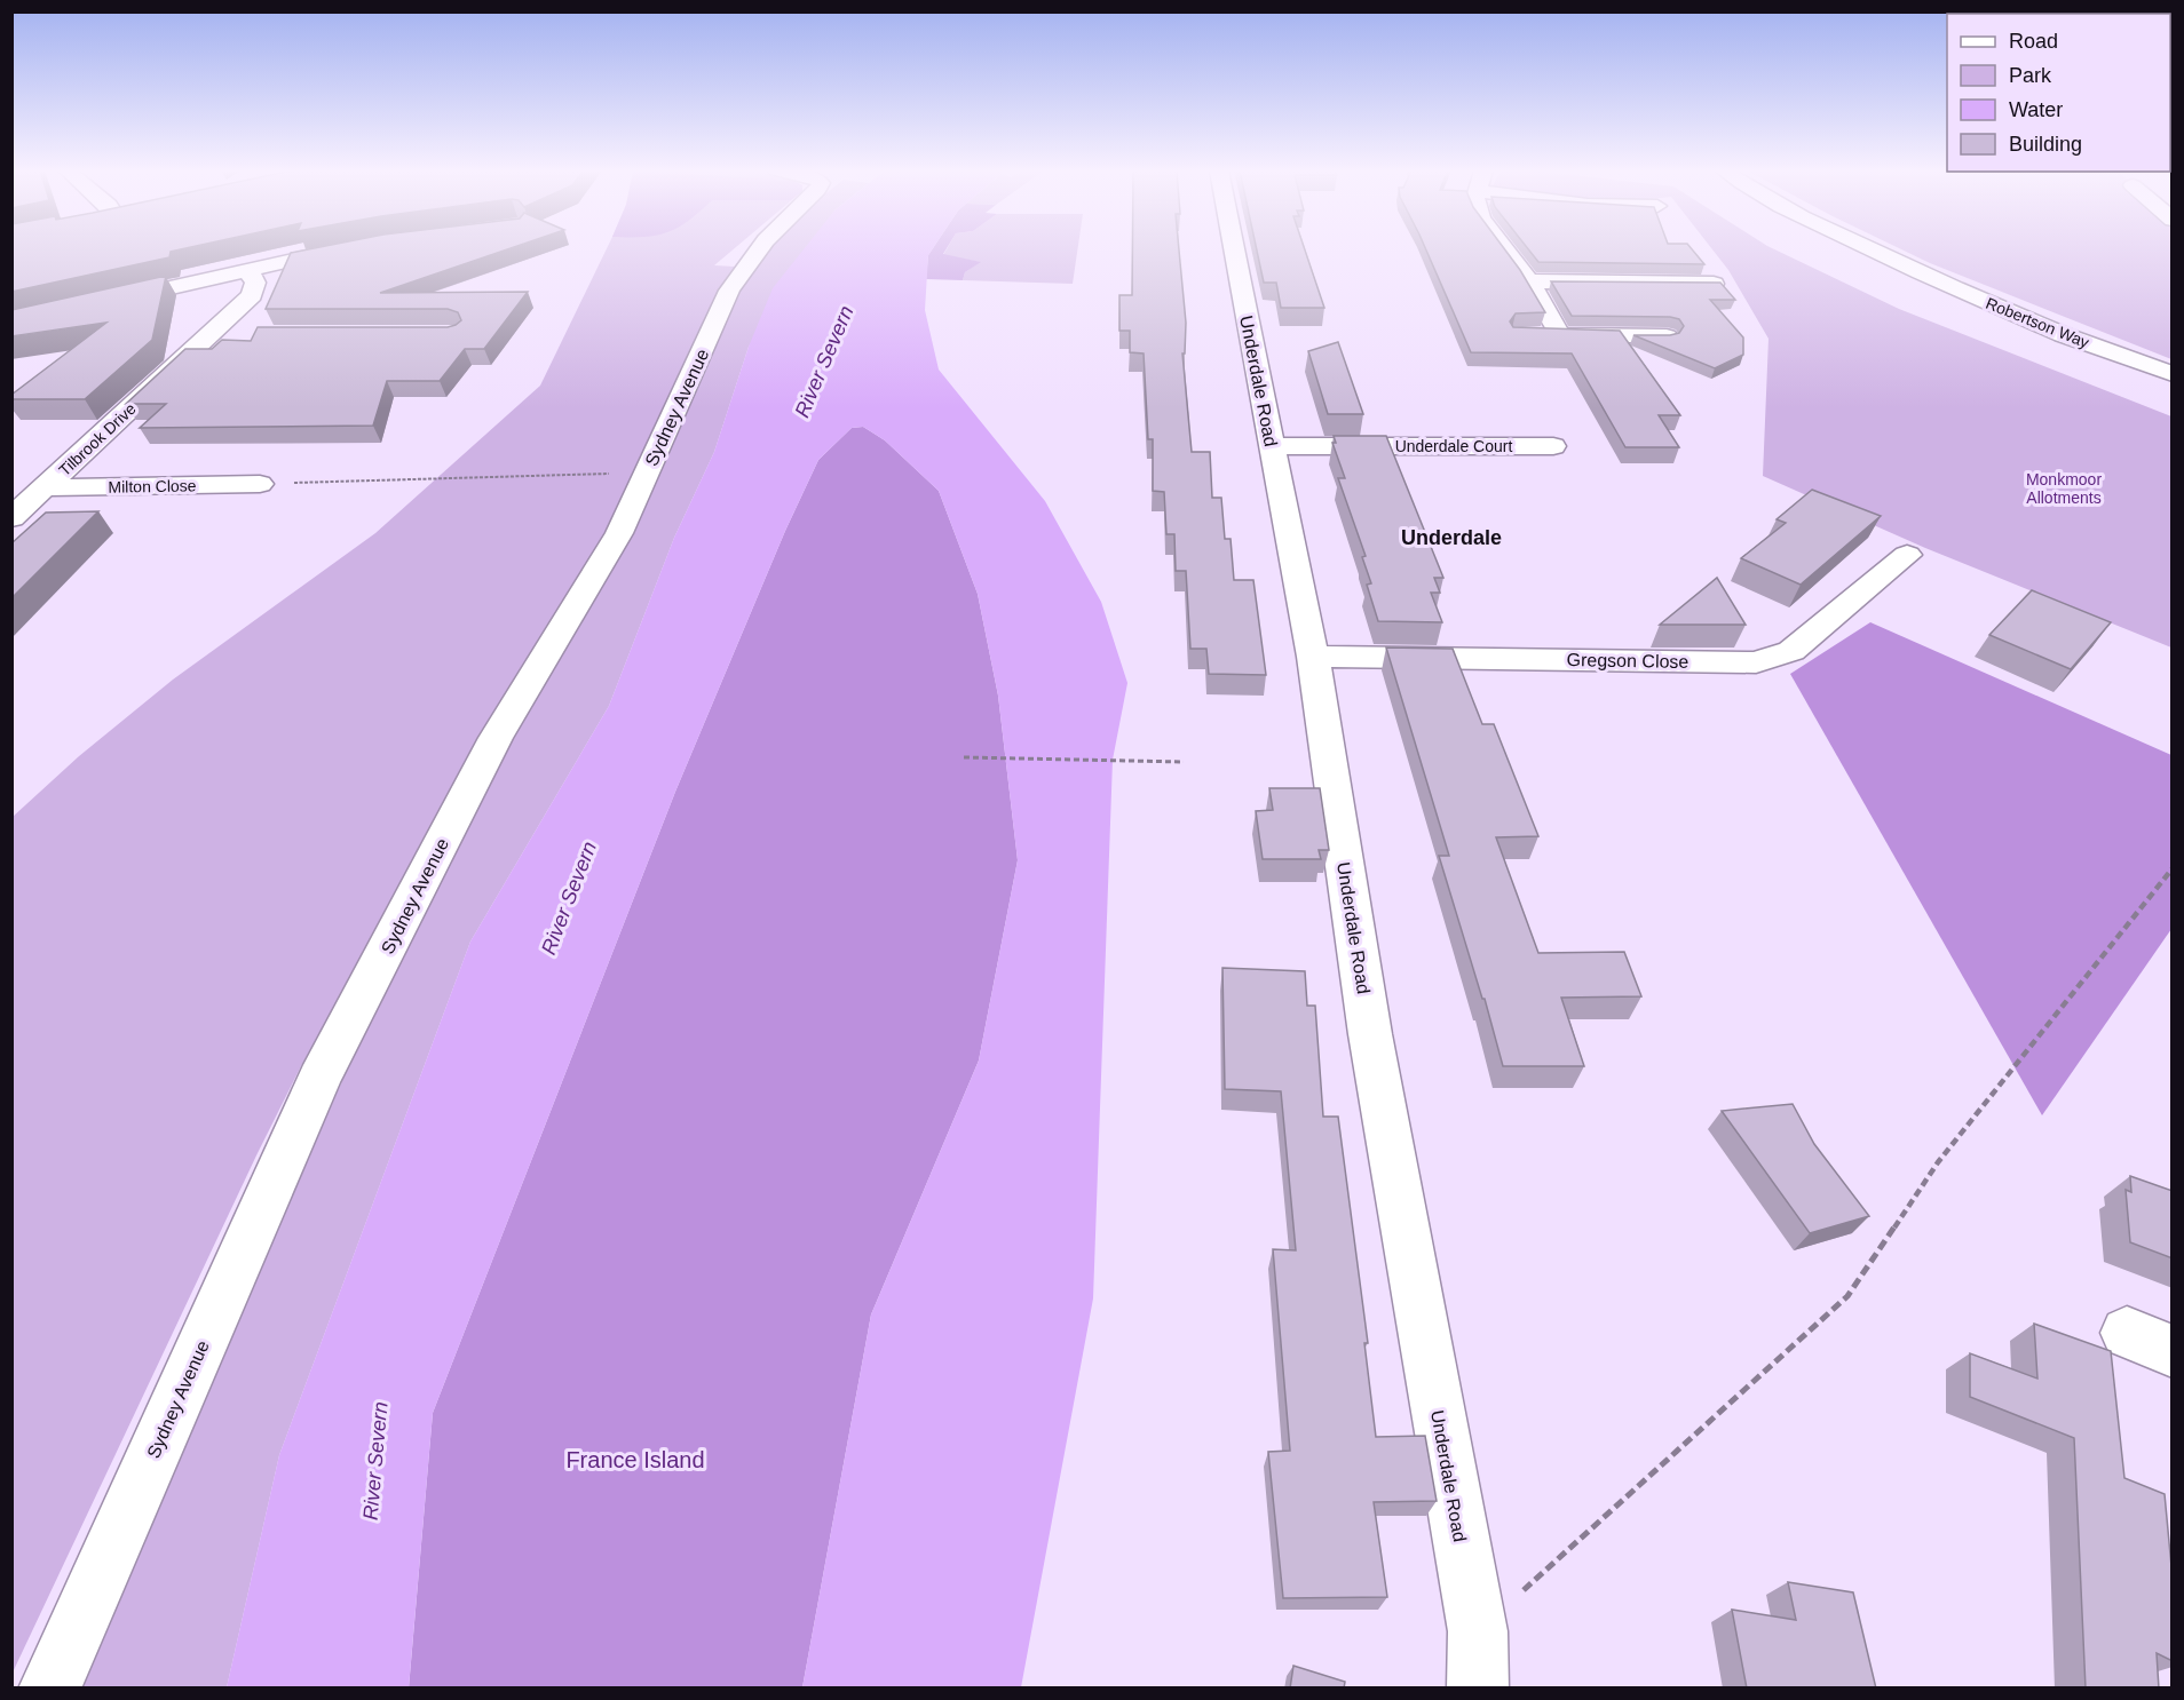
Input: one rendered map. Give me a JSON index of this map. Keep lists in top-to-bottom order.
{
  "streets": {
    "street": [
      "Robertson Way",
      "Underdale Road",
      "Sydney Avenue",
      "Tilbrook Drive",
      "Underdale Court",
      "Milton Close",
      "Gregson Close"
    ]
  },
  "crossings": [
    ["Underdale Road", "Underdale Court"],
    ["Underdale Road", "Gregson Close"],
    ["Tilbrook Drive", "Milton Close"]
  ],
  "districts": ["Underdale"],
  "water": ["River Severn"],
  "parks": ["Monkmoor Allotments", "France Island"],
  "legend": [
    "Road",
    "Park",
    "Water",
    "Building"
  ]
}
